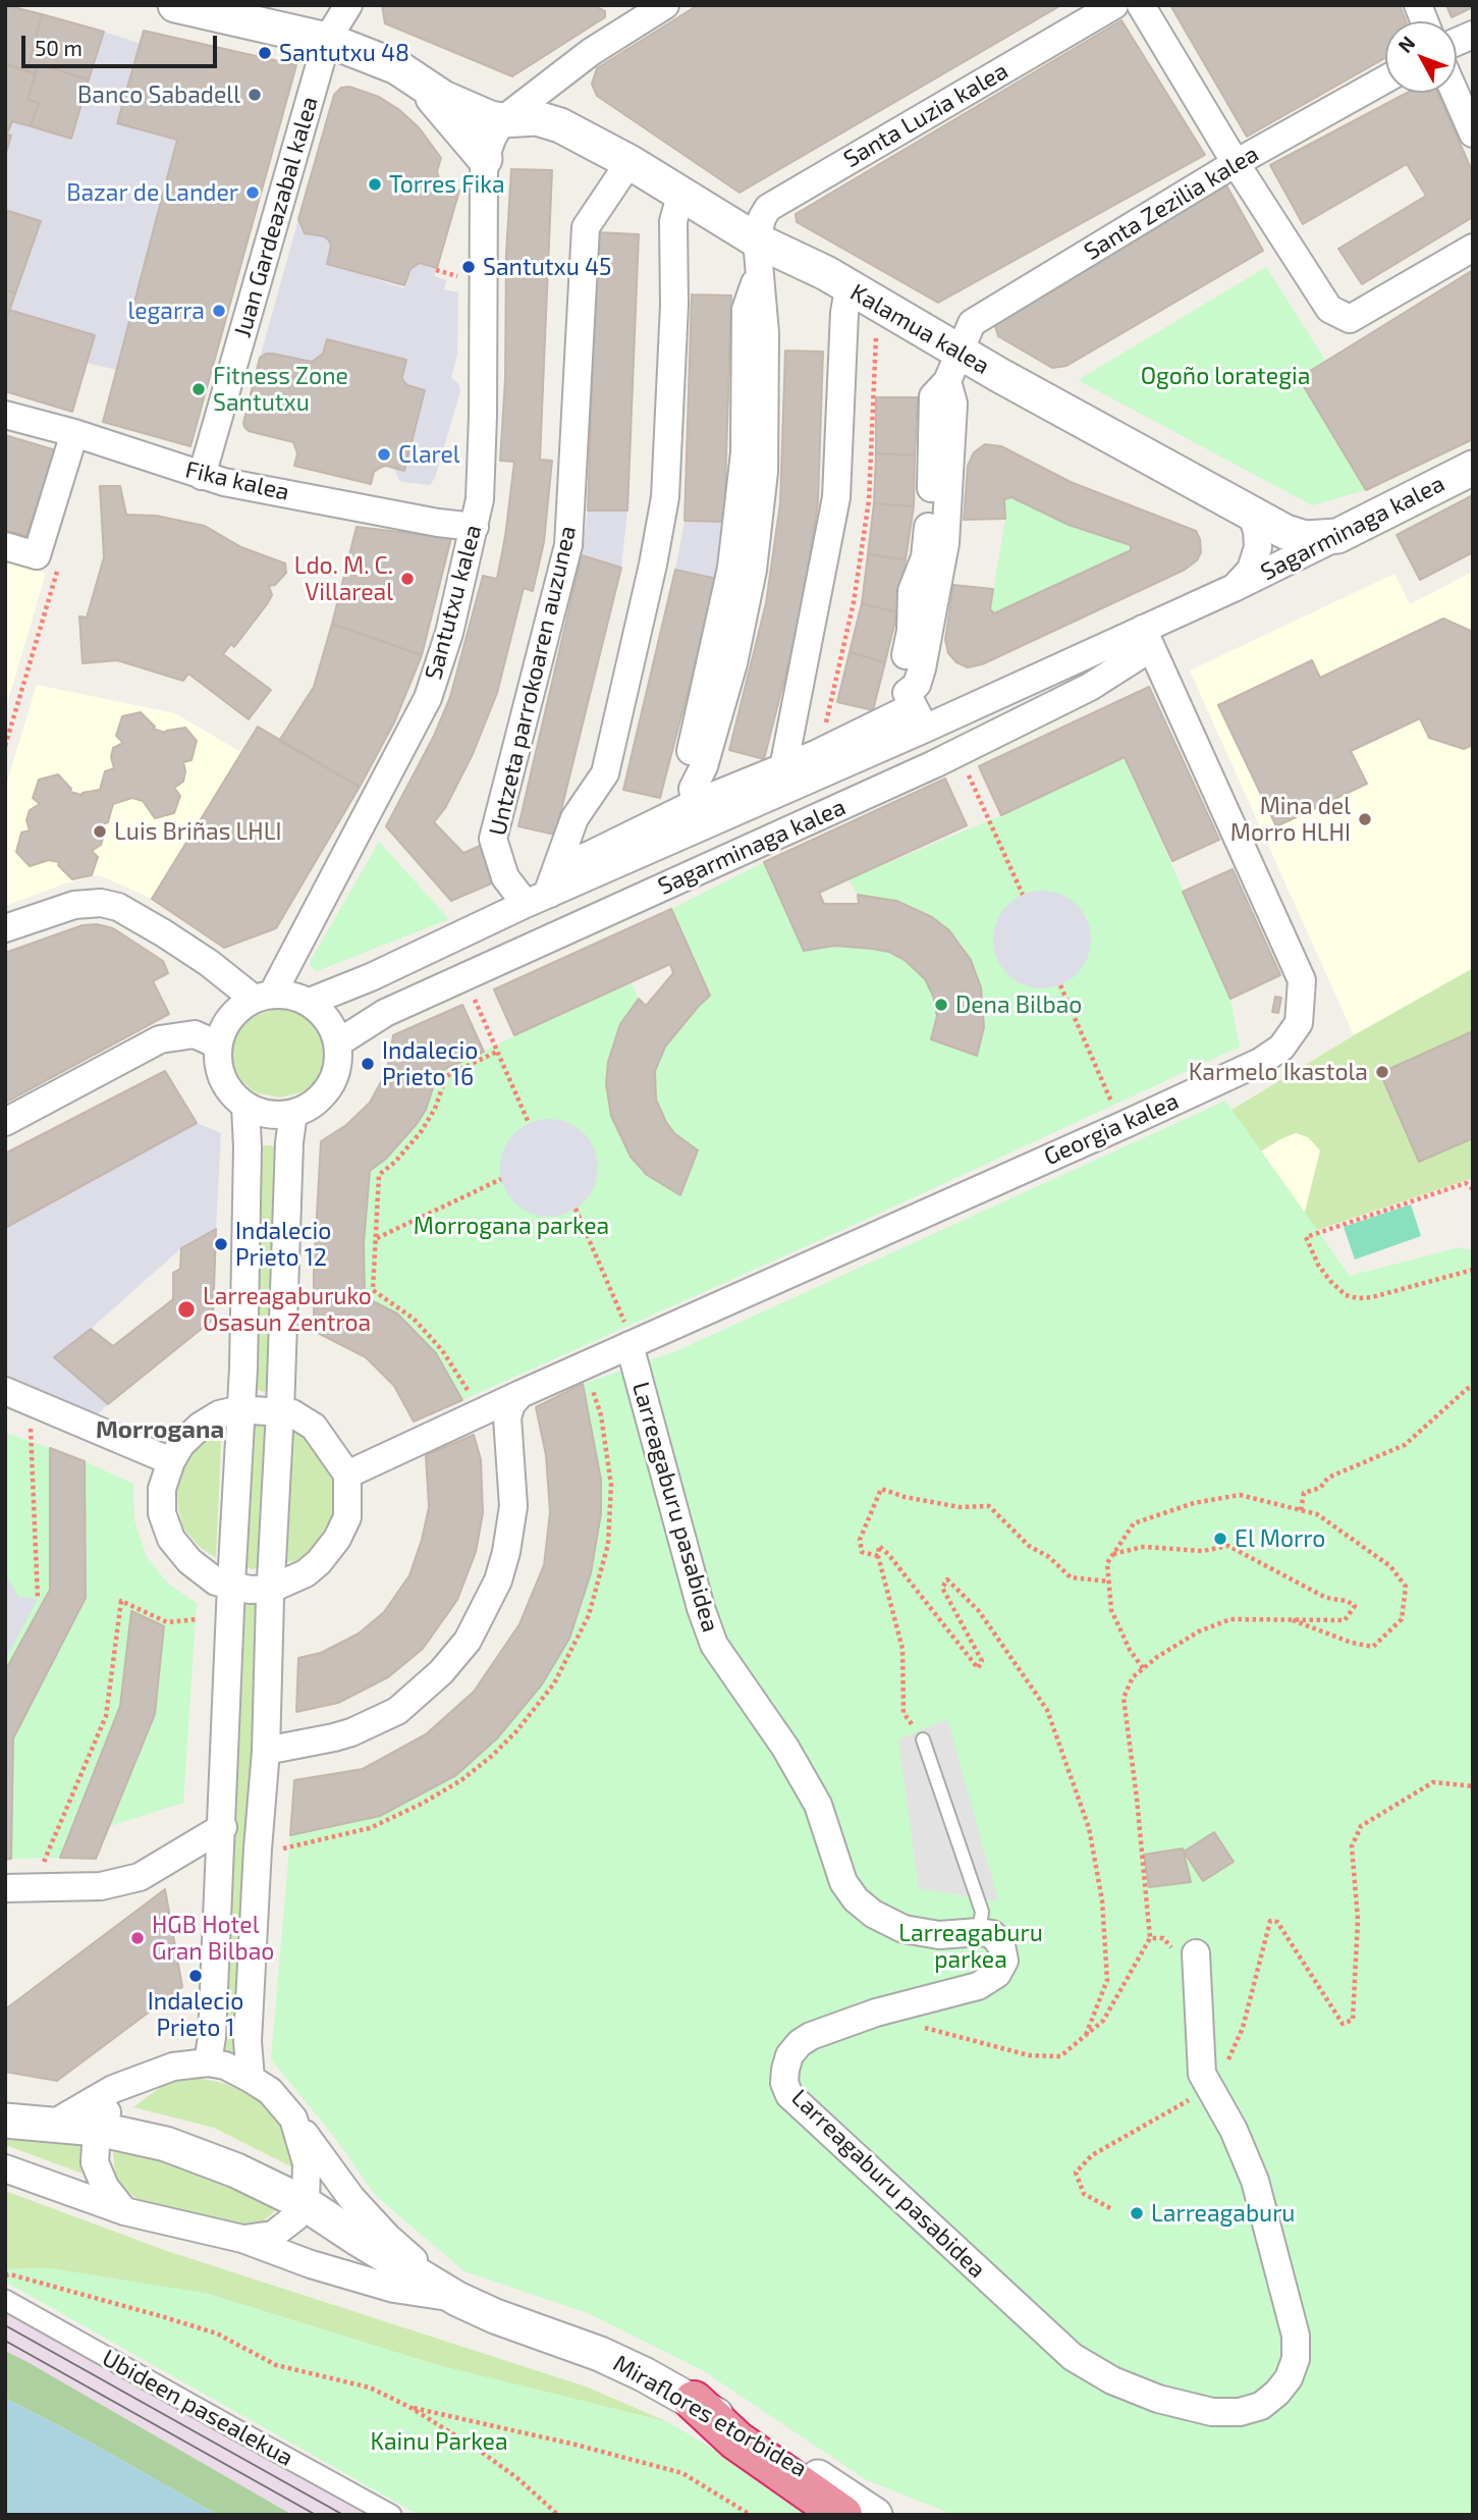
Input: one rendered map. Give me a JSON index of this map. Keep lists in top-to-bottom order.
{
  "streets": {
    "street": [
      "Santa Luzia kalea",
      "Santa Zezilia kalea",
      "Juan Gardeazabal kalea",
      "Kalamua kalea",
      "Fika kalea",
      "Sagarminaga kalea",
      "Santutxu kalea",
      "Untzeta parrokoaren auzunea",
      "Georgia kalea",
      "Larreagaburu pasabidea",
      "Ubideen pasealekua",
      "Miraflores etorbidea"
    ]
  },
  "crossings": [
    ["Santa Luzia kalea", "Kalamua kalea"],
    ["Santa Zezilia kalea", "Kalamua kalea"],
    ["Juan Gardeazabal kalea", "Fika kalea"],
    ["Kalamua kalea", "Sagarminaga kalea"],
    ["Kalamua kalea", "Untzeta parrokoaren auzunea"],
    ["Fika kalea", "Santutxu kalea"],
    ["Sagarminaga kalea", "Santutxu kalea"],
    ["Sagarminaga kalea", "Untzeta parrokoaren auzunea"],
    ["Sagarminaga kalea", "Georgia kalea"],
    ["Georgia kalea", "Larreagaburu pasabidea"]
  ],
  "districts": ["Morrogana"],
  "parks": [
    "Ogoño lorategia",
    "Morrogana parkea",
    "Larreagaburu parkea",
    "Kainu Parkea"
  ],
  "places": [
    "Santutxu 48",
    "Banco Sabadell",
    "Torres Fika",
    "Bazar de Lander",
    "Santutxu 45",
    "legarra",
    "Fitness Zone Santutxu",
    "Clarel",
    "Ldo. M. C. Villareal",
    "Mina del Morro HLHI",
    "Luis Briñas LHLI",
    "Dena Bilbao",
    "Indalecio Prieto 16",
    "Karmelo Ikastola",
    "Indalecio Prieto 12",
    "Larreagaburuko Osasun Zentroa",
    "El Morro",
    "HGB Hotel Gran Bilbao",
    "Indalecio Prieto 1",
    "Larreagaburu"
  ],
  "scale_bar": "50 m",
  "north": "top left"
}
